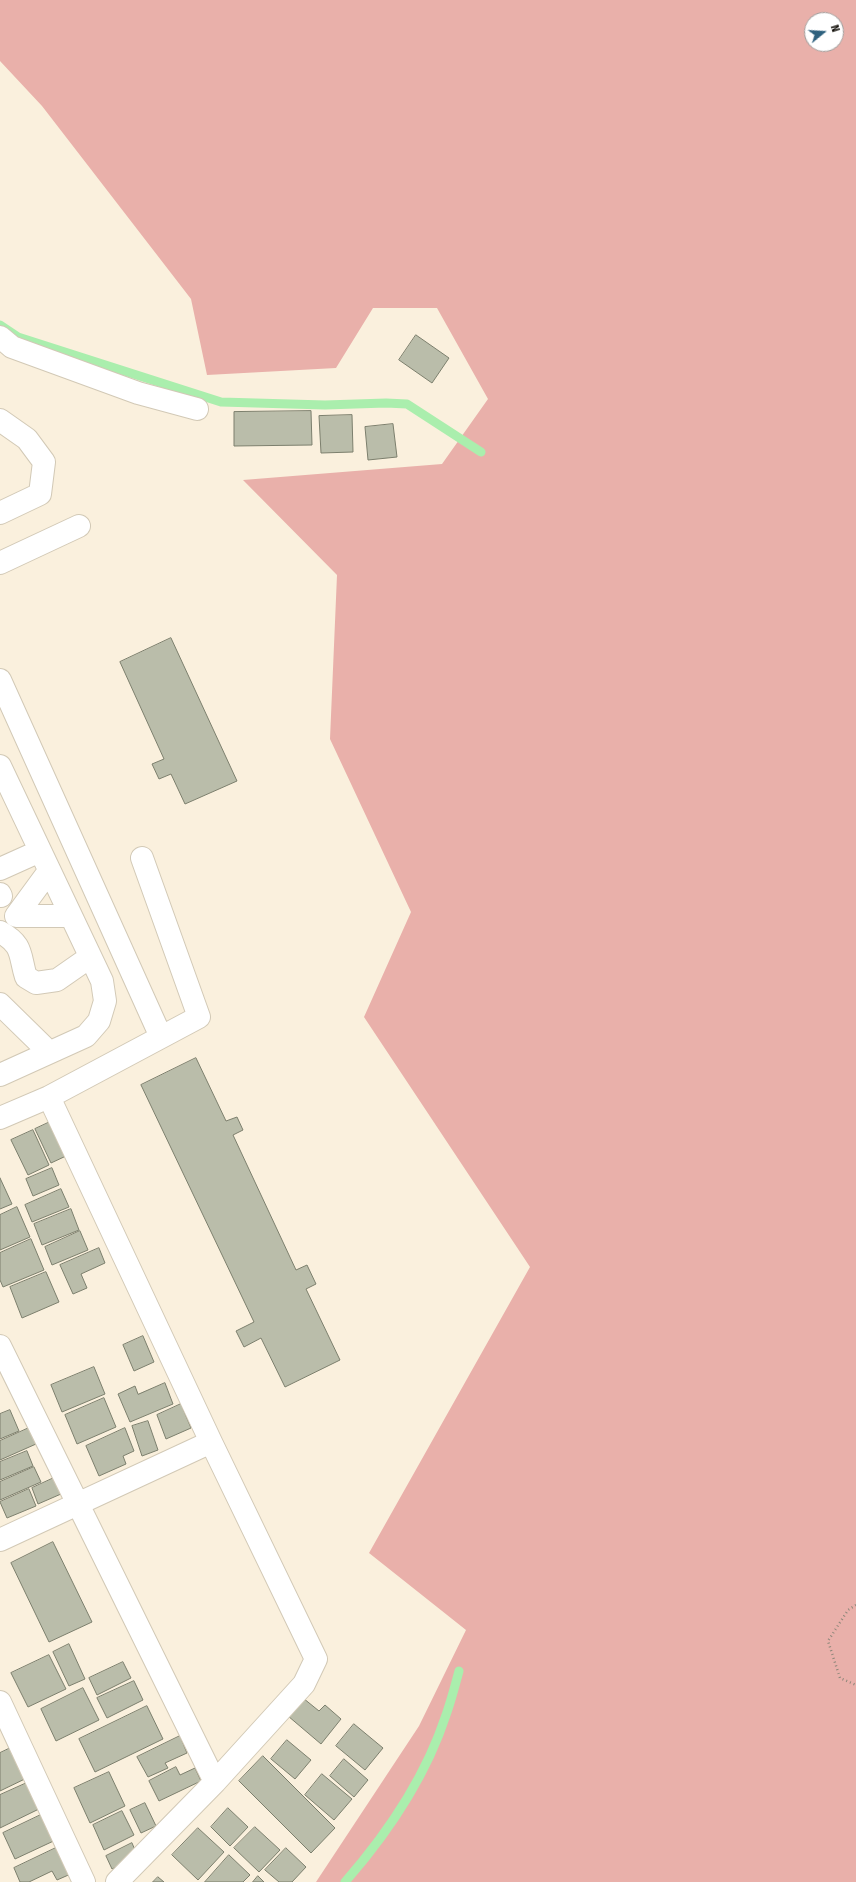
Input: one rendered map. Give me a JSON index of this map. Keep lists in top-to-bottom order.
{
  "north": "right"
}
